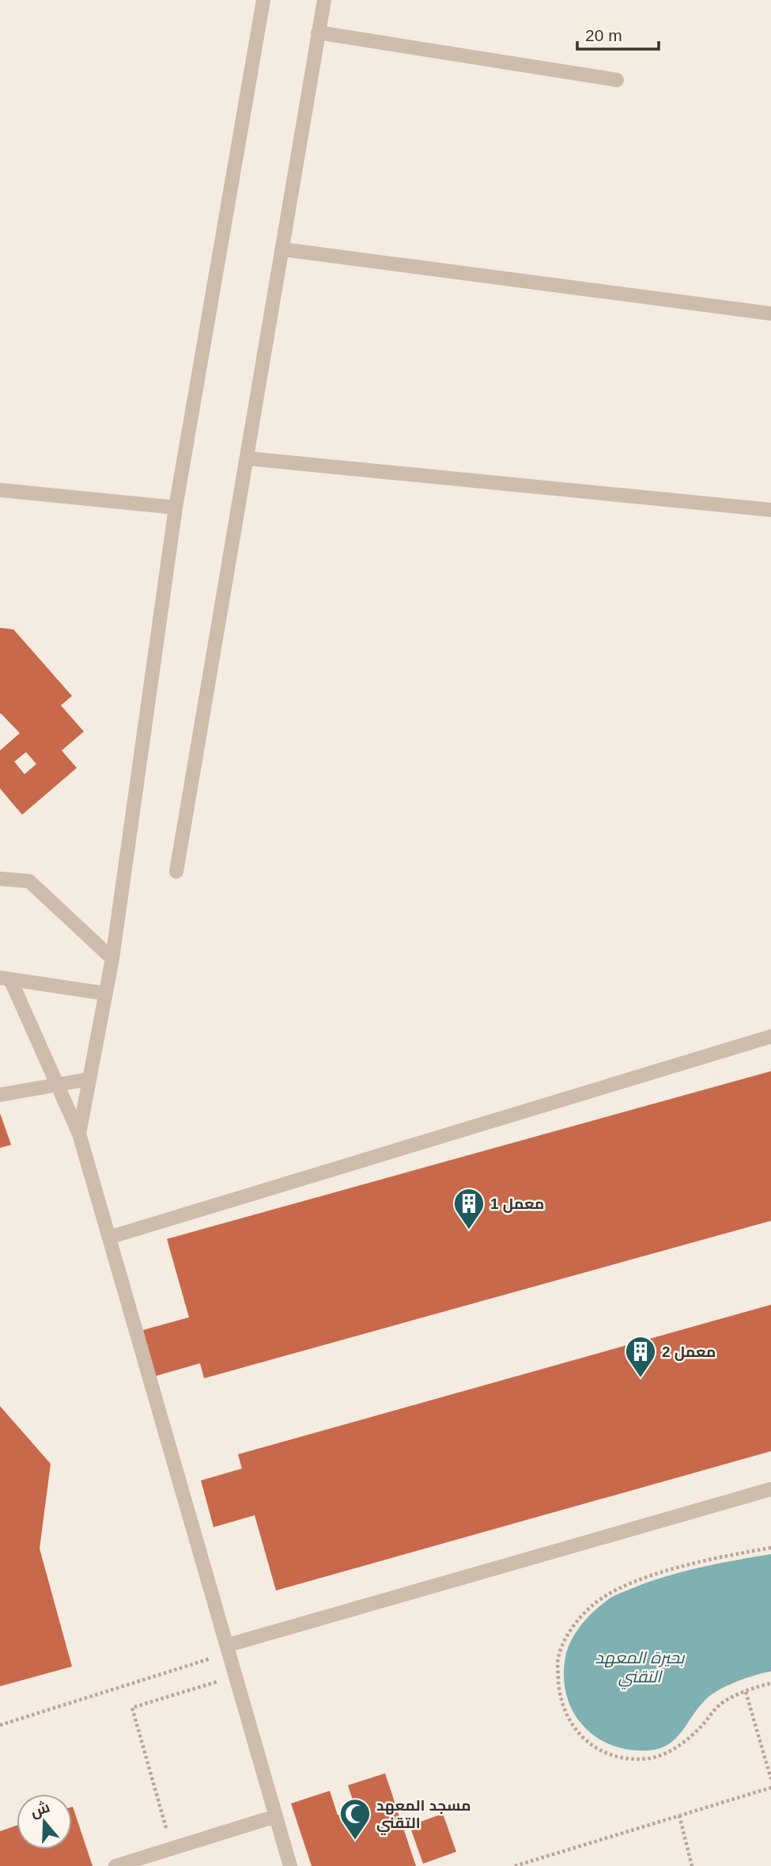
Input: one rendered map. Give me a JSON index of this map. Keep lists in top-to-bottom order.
{
  "water": ["بحيرة المعهد التقني"],
  "places": {
    "building": ["معمل 1", "معمل 2"],
    "mosque": ["مسجد المعهد التقني"]
  },
  "scale_bar": "20 m",
  "north": "top"
}
